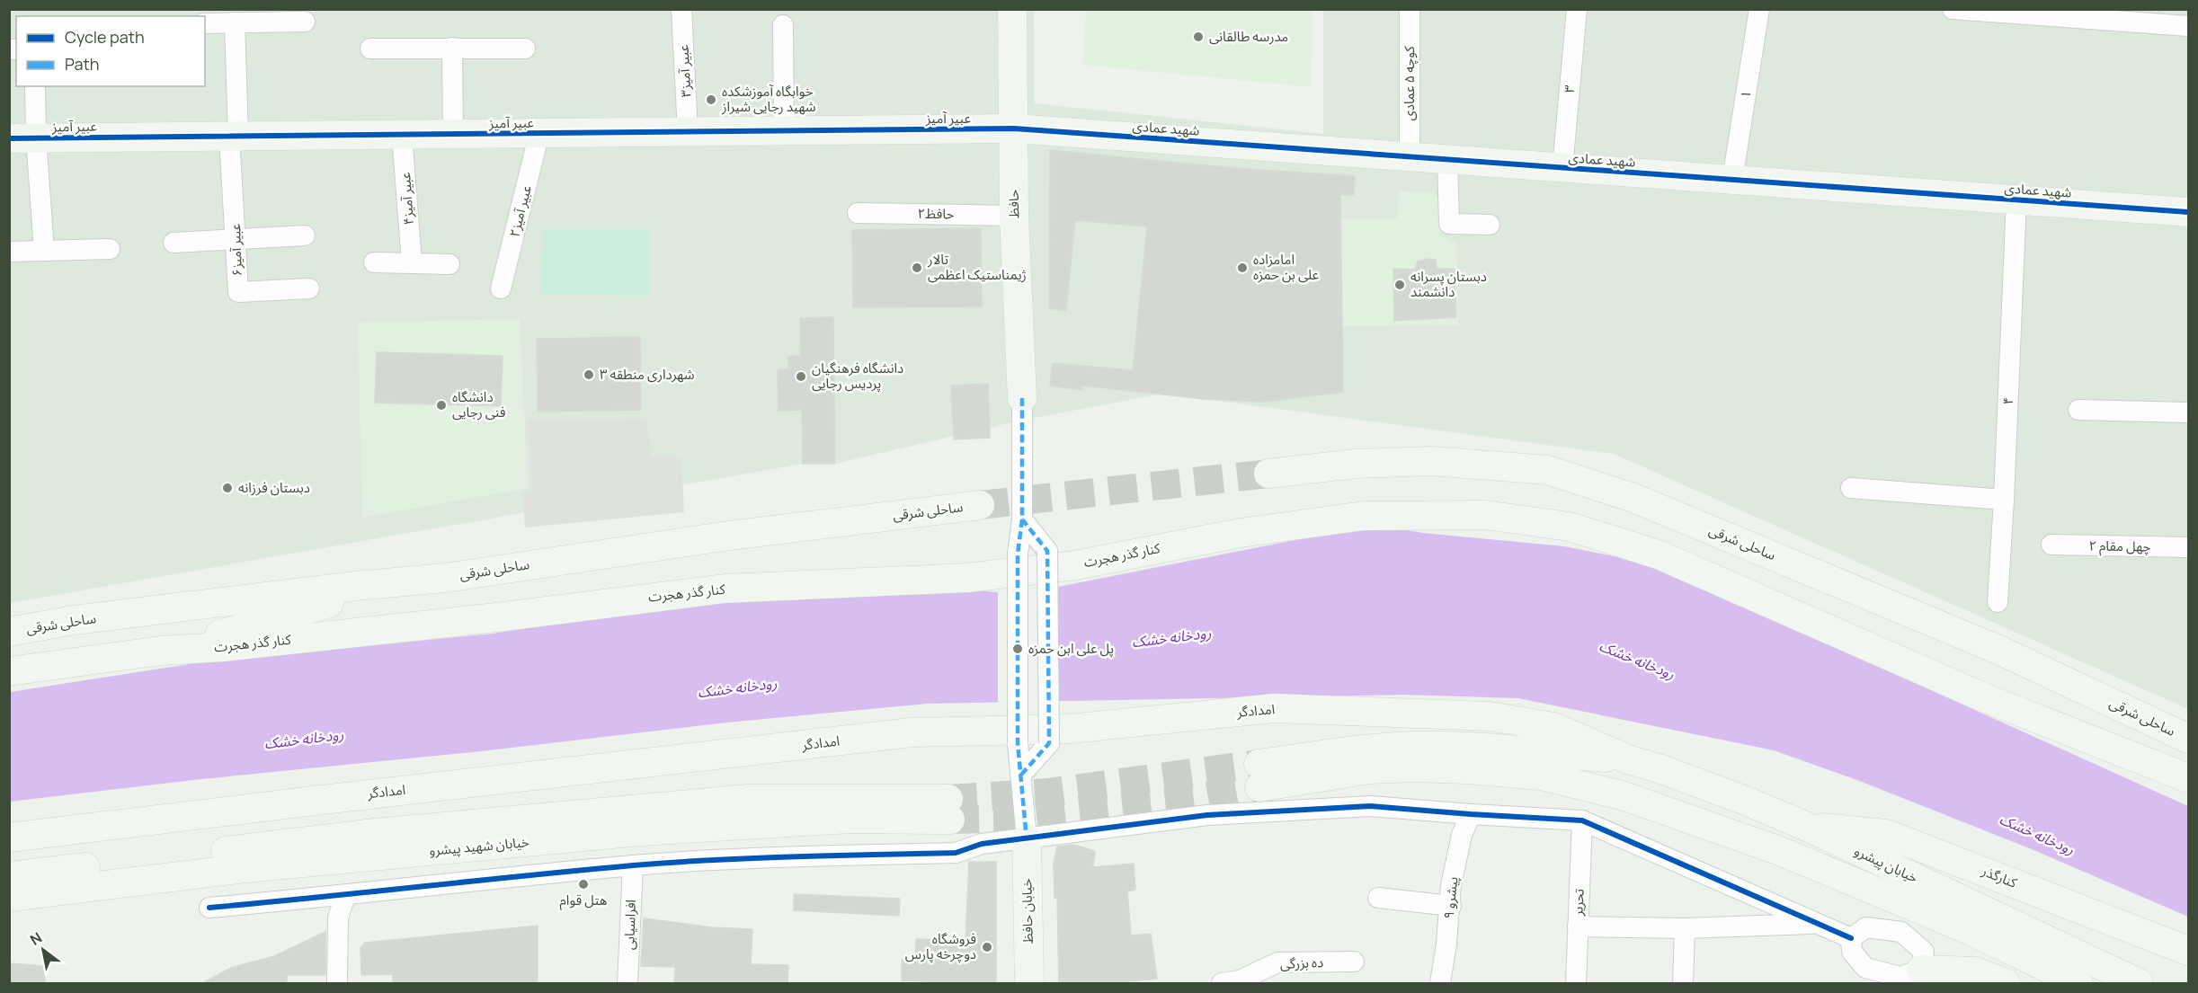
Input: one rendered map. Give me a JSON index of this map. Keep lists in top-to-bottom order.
{
  "streets": {
    "main road": [
      "عبیر آمیز",
      "شهید عمادی",
      "حافظ",
      "ساحلی شرقی",
      "کنار گذر هجرت",
      "امدادگر",
      "خیابان شهید پیشرو",
      "خیابان پیشرو",
      "کنارگذر",
      "خیابان حافظ"
    ],
    "street": [
      "۳عبیر آمیز",
      "کوچه ۵ عمادی",
      "۳",
      "۱",
      "۴عبیر آمیز",
      "۲عبیر آمیز",
      "۲حافظ",
      "۶عبیر آمیز",
      "۴",
      "چهل مقام ۲",
      "پیشرو ۹",
      "تحریر",
      "افراسیابی",
      "ده بزرگی"
    ]
  },
  "crossings": [
    ["۳عبیر آمیز", "عبیر آمیز"],
    ["کوچه ۵ عمادی", "شهید عمادی"],
    ["۳", "شهید عمادی"],
    ["۱", "شهید عمادی"],
    ["عبیر آمیز", "شهید عمادی"],
    ["عبیر آمیز", "۴عبیر آمیز"],
    ["عبیر آمیز", "حافظ"],
    ["عبیر آمیز", "۲عبیر آمیز"],
    ["عبیر آمیز", "۶عبیر آمیز"],
    ["شهید عمادی", "حافظ"],
    ["شهید عمادی", "۴"],
    ["حافظ", "۲حافظ"],
    ["امدادگر", "خیابان پیشرو"],
    ["خیابان پیشرو", "کنارگذر"]
  ],
  "water": ["رودخانه خشک"],
  "places": [
    "مدرسه طالقانی",
    "خوابگاه آموزشکده شهید رجایی شیراز",
    "تالار ژیمناستیک اعظمی",
    "امامزاده علی بن حمزه",
    "دبستان پسرانه دانشمند",
    "شهرداری منطقه ۳",
    "دانشگاه فرهنگیان پردیس رجایی",
    "دانشگاه فنی رجایی",
    "دبستان فرزانه",
    "پل علی ابن حمزه",
    "هتل قوام",
    "فروشگاه دوچرخه پارس"
  ],
  "legend": ["Cycle path", "Path"],
  "north": "top left"
}
